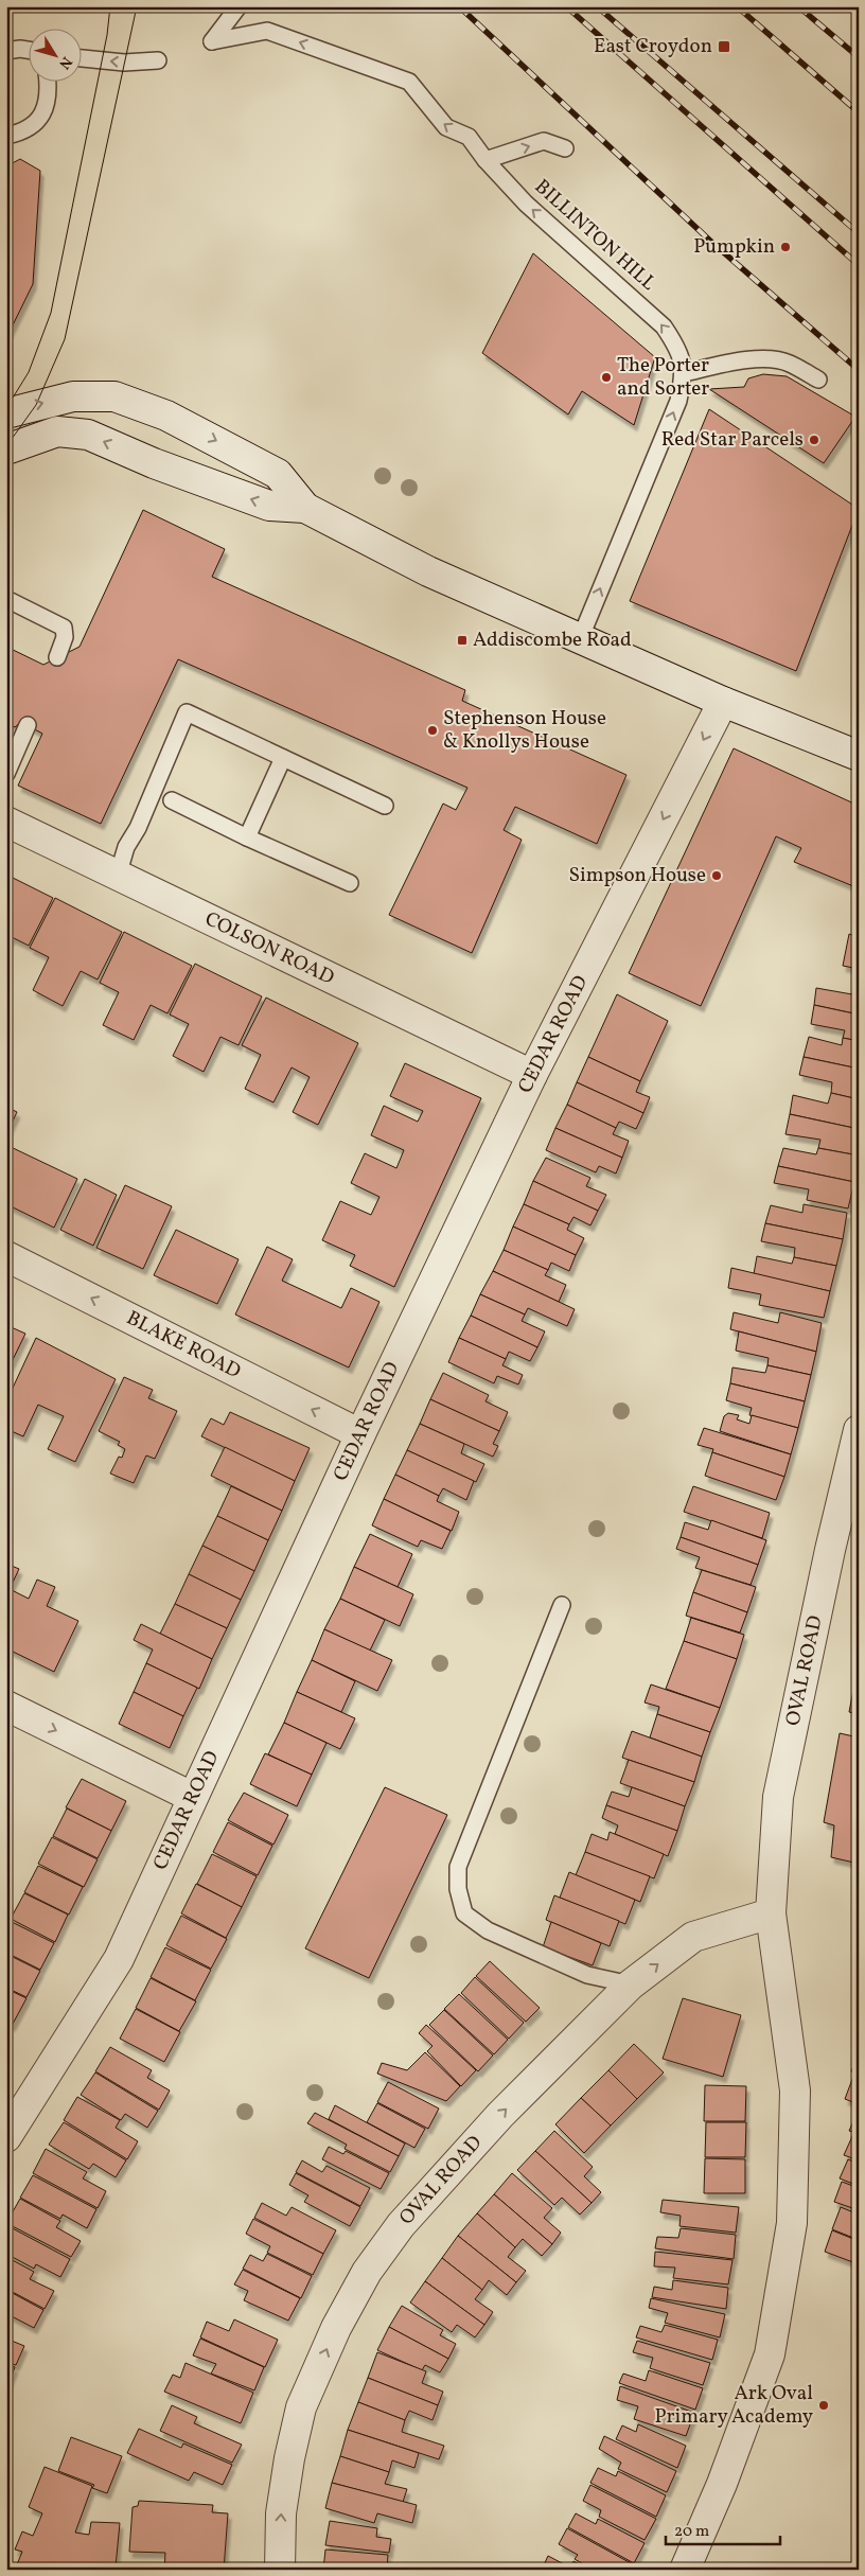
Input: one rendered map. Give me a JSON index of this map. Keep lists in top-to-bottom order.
{
  "streets": {
    "street": [
      "COLSON ROAD",
      "CEDAR ROAD",
      "BLAKE ROAD",
      "OVAL ROAD"
    ],
    "lane": ["BILLINTON HILL"]
  },
  "crossings": [
    ["COLSON ROAD", "CEDAR ROAD"],
    ["CEDAR ROAD", "BLAKE ROAD"]
  ],
  "one_way": ["BLAKE ROAD", "OVAL ROAD"],
  "places": {
    "transit": ["East Croydon", "Addiscombe Road"],
    "other": [
      "Pumpkin",
      "The Porter and Sorter",
      "Red Star Parcels",
      "Stephenson House & Knollys House",
      "Simpson House",
      "Ark Oval Primary Academy"
    ]
  },
  "scale_bar": "20 m",
  "north": "bottom right"
}
